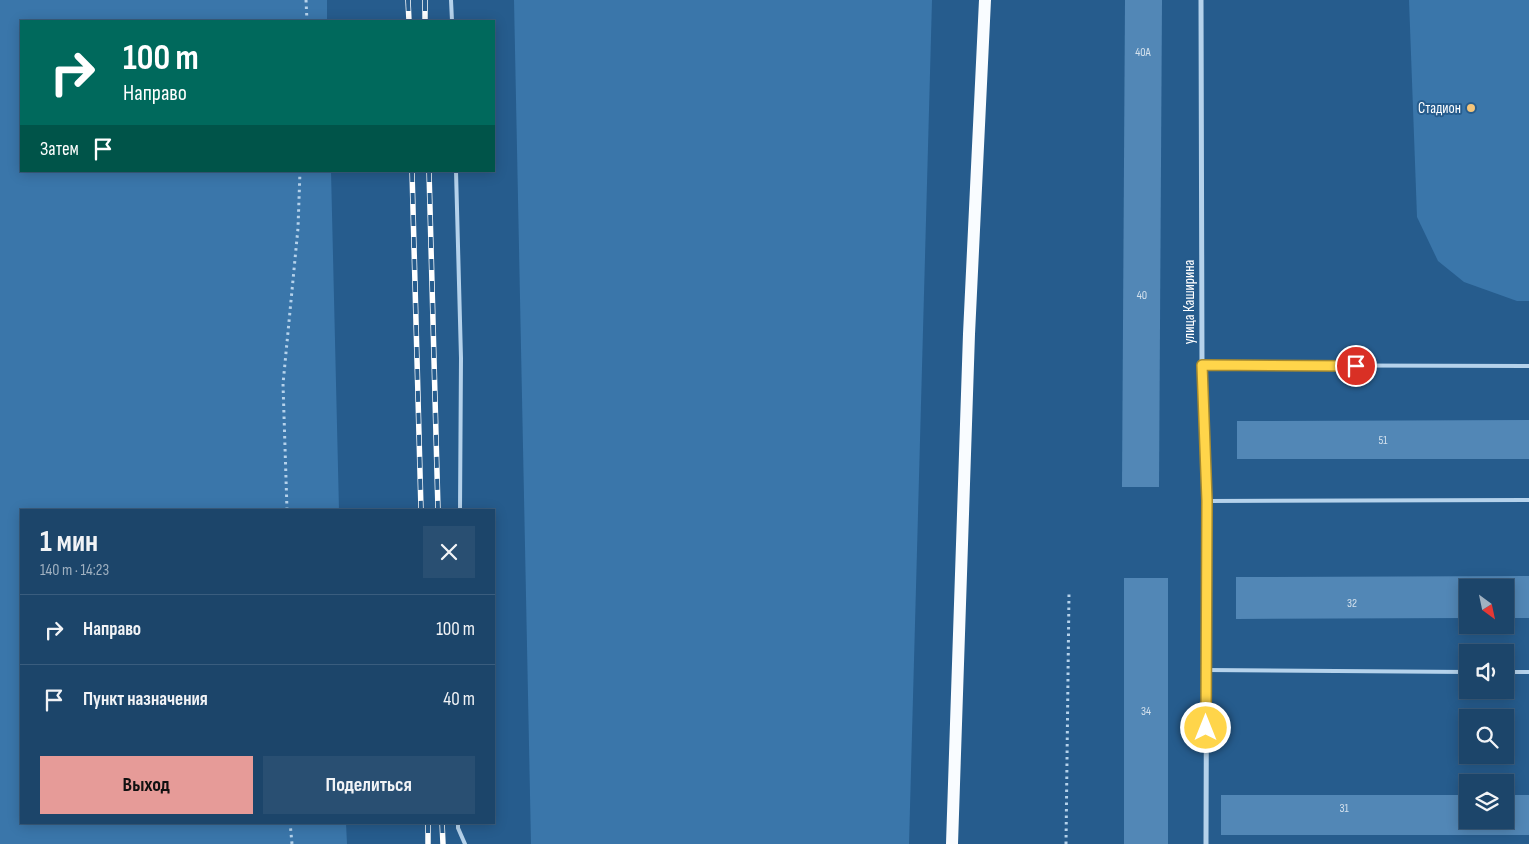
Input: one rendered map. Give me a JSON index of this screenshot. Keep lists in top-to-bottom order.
{
  "streets": {
    "street": ["улица Каширина"]
  },
  "places": ["Стадион"],
  "house_numbers": [
    "40А",
    "40",
    "51",
    "32",
    "34",
    "31"
  ],
  "north": "bottom right",
  "page": {
    "turn": ["100 m", "Направо"],
    "then": "Затем",
    "heading": ["1 мин", "140 m · 14:23"],
    "list": [
      {
        "name": "Направо",
        "value": "100 m"
      },
      {
        "name": "Пункт назначения",
        "value": "40 m"
      }
    ],
    "buttons": ["Выход", "Поделиться"]
  }
}
